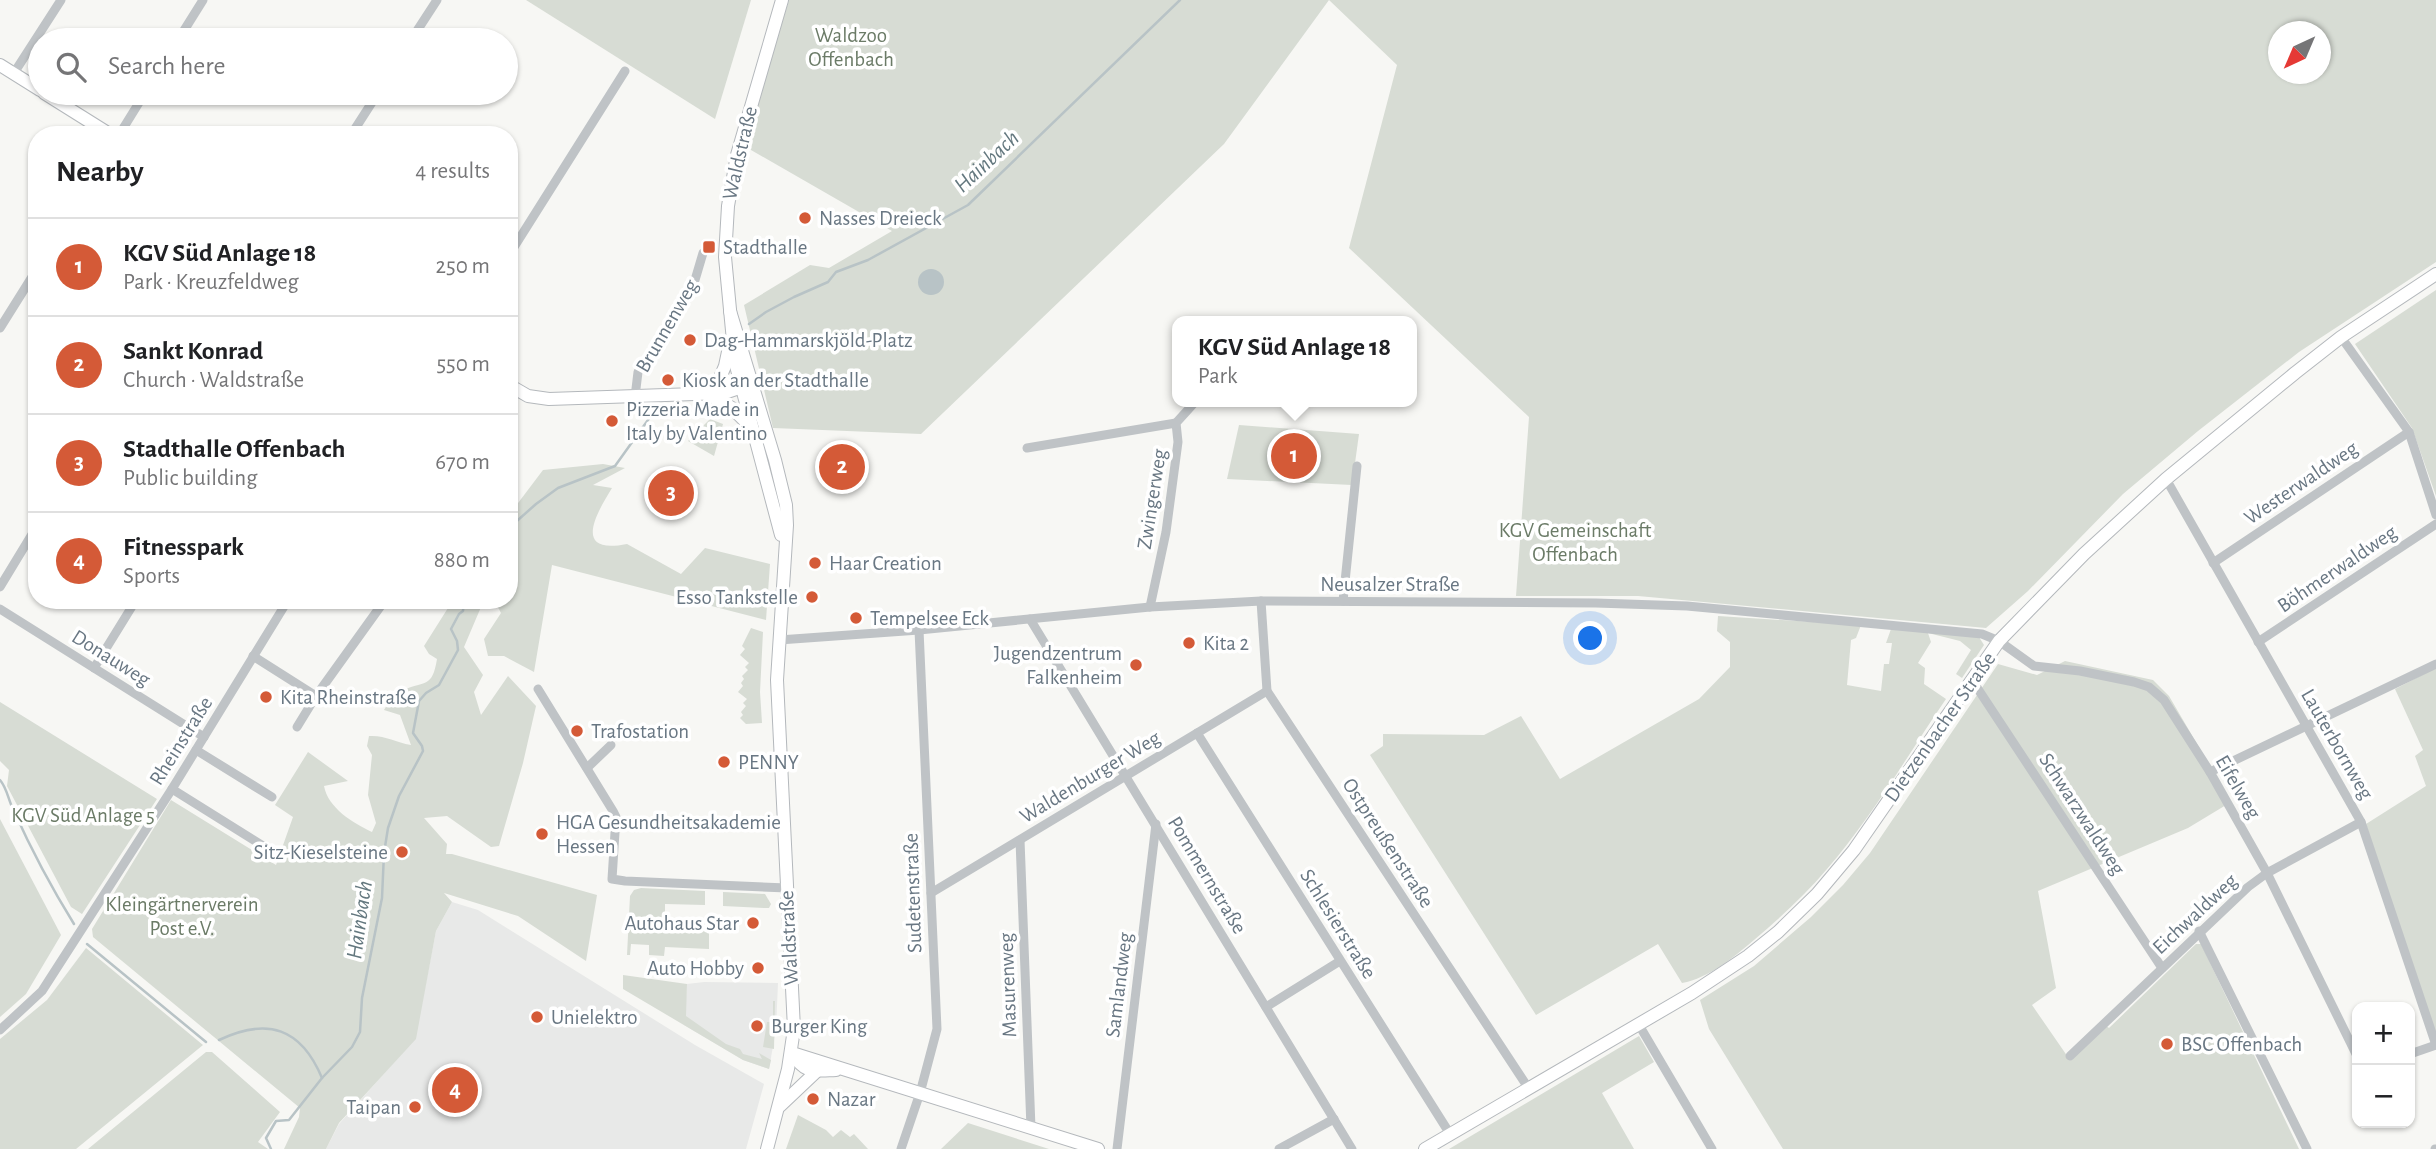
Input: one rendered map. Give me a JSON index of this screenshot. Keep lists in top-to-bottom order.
{
  "streets": {
    "main road": ["Waldstraße", "Brunnenweg", "Dietzenbacher Straße"],
    "street": [
      "Westerwaldweg",
      "Zwingerweg",
      "Böhmerwaldweg",
      "Neusalzer Straße",
      "Donauweg",
      "Rheinstraße",
      "Lauterbornweg",
      "Waldenburger Weg",
      "Eifelweg",
      "Schwarzwaldweg",
      "Ostpreußenstraße",
      "Pommernstraße",
      "Sudetenstraße",
      "Eichwaldweg",
      "Schlesierstraße",
      "Masurenweg",
      "Samlandweg"
    ]
  },
  "crossings": [
    ["Waldstraße", "Neusalzer Straße"],
    ["Westerwaldweg", "Lauterbornweg"],
    ["Zwingerweg", "Neusalzer Straße"],
    ["Böhmerwaldweg", "Lauterbornweg"],
    ["Neusalzer Straße", "Dietzenbacher Straße"],
    ["Neusalzer Straße", "Eifelweg"],
    ["Neusalzer Straße", "Ostpreußenstraße"],
    ["Neusalzer Straße", "Pommernstraße"],
    ["Neusalzer Straße", "Sudetenstraße"],
    ["Donauweg", "Rheinstraße"],
    ["Dietzenbacher Straße", "Lauterbornweg"],
    ["Dietzenbacher Straße", "Eifelweg"],
    ["Dietzenbacher Straße", "Schwarzwaldweg"],
    ["Dietzenbacher Straße", "Ostpreußenstraße"],
    ["Dietzenbacher Straße", "Schlesierstraße"],
    ["Lauterbornweg", "Eichwaldweg"],
    ["Waldenburger Weg", "Ostpreußenstraße"],
    ["Waldenburger Weg", "Pommernstraße"],
    ["Waldenburger Weg", "Sudetenstraße"],
    ["Waldenburger Weg", "Schlesierstraße"],
    ["Waldenburger Weg", "Masurenweg"],
    ["Eifelweg", "Eichwaldweg"],
    ["Schwarzwaldweg", "Eichwaldweg"],
    ["Pommernstraße", "Samlandweg"]
  ],
  "water": ["Hainbach"],
  "parks": [
    "Waldzoo Offenbach",
    "KGV Gemeinschaft Offenbach",
    "KGV Süd Anlage 5",
    "Kleingärtnerverein Post e.V."
  ],
  "places": {
    "other": [
      "Nasses Dreieck",
      "Dag-Hammarskjöld-Platz",
      "Kiosk an der Stadthalle",
      "Pizzeria Made in Italy by Valentino",
      "Haar Creation",
      "Esso Tankstelle",
      "Tempelsee Eck",
      "Kita 2",
      "Jugendzentrum Falkenheim",
      "Kita Rheinstraße",
      "Trafostation",
      "PENNY",
      "HGA Gesundheitsakademie Hessen",
      "Sitz-Kieselsteine",
      "Autohaus Star",
      "Auto Hobby",
      "Unielektro",
      "Burger King",
      "BSC Offenbach",
      "Nazar",
      "Taipan"
    ],
    "transit": ["Stadthalle"]
  },
  "north": "bottom left",
  "page": {
    "search": "Search here",
    "heading": ["Nearby", "4 results"],
    "list": [
      {
        "mark": "1",
        "name": "KGV Süd Anlage 18",
        "note": "Park · Kreuzfeldweg",
        "value": "250 m"
      },
      {
        "mark": "2",
        "name": "Sankt Konrad",
        "note": "Church · Waldstraße",
        "value": "550 m"
      },
      {
        "mark": "3",
        "name": "Stadthalle Offenbach",
        "note": "Public building",
        "value": "670 m"
      },
      {
        "mark": "4",
        "name": "Fitnesspark",
        "note": "Sports",
        "value": "880 m"
      }
    ],
    "popup": ["KGV Süd Anlage 18", "Park"],
    "pins": [
      "1",
      "2",
      "3",
      "4"
    ],
    "map_buttons": ["+", "−"]
  }
}
